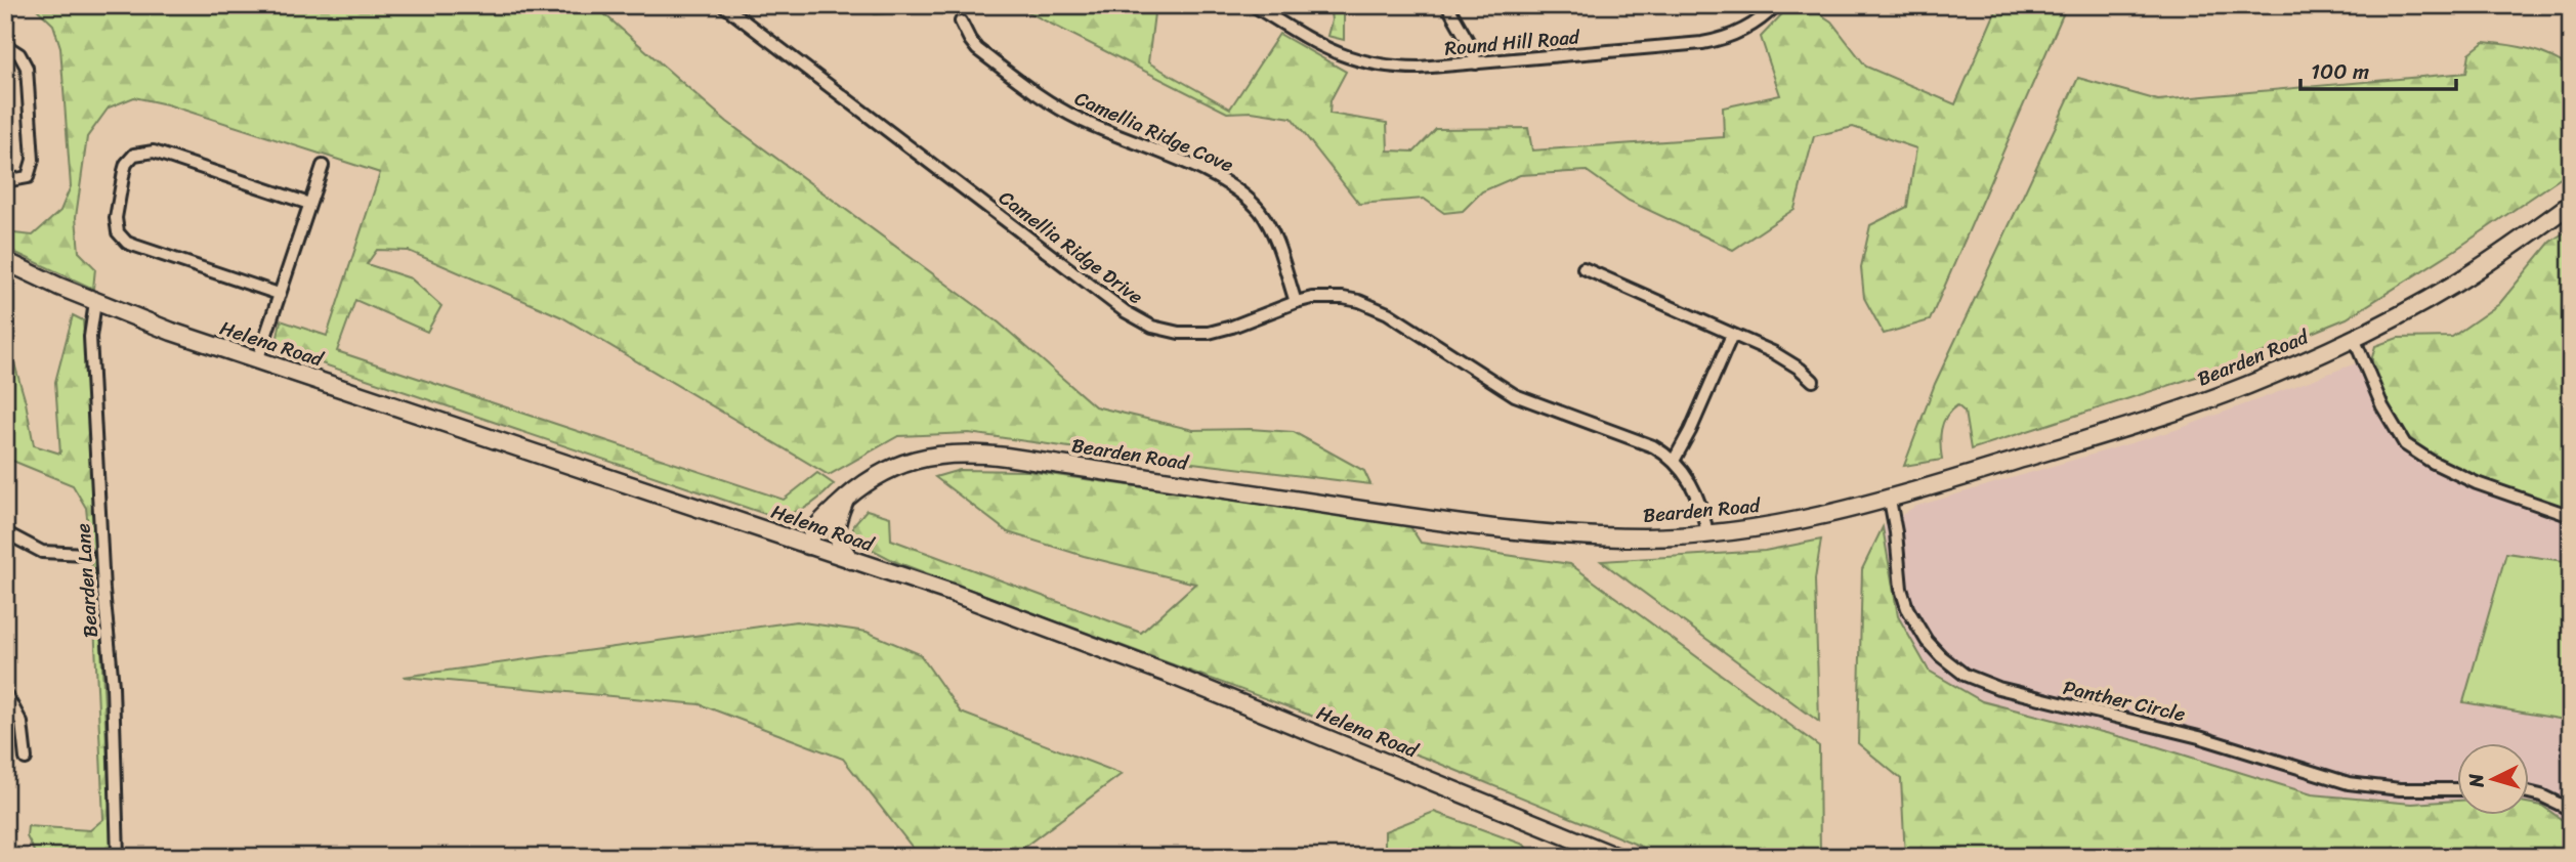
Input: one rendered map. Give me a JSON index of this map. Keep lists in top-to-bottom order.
{
  "streets": {
    "street": [
      "Round Hill Road",
      "Camellia Ridge Cove",
      "Camellia Ridge Drive",
      "Helena Road",
      "Bearden Road",
      "Bearden Lane",
      "Panther Circle"
    ]
  },
  "crossings": [
    ["Camellia Ridge Cove", "Camellia Ridge Drive"],
    ["Helena Road", "Bearden Road"],
    ["Helena Road", "Bearden Lane"],
    ["Bearden Road", "Panther Circle"]
  ],
  "scale_bar": "100 m",
  "north": "left"
}
